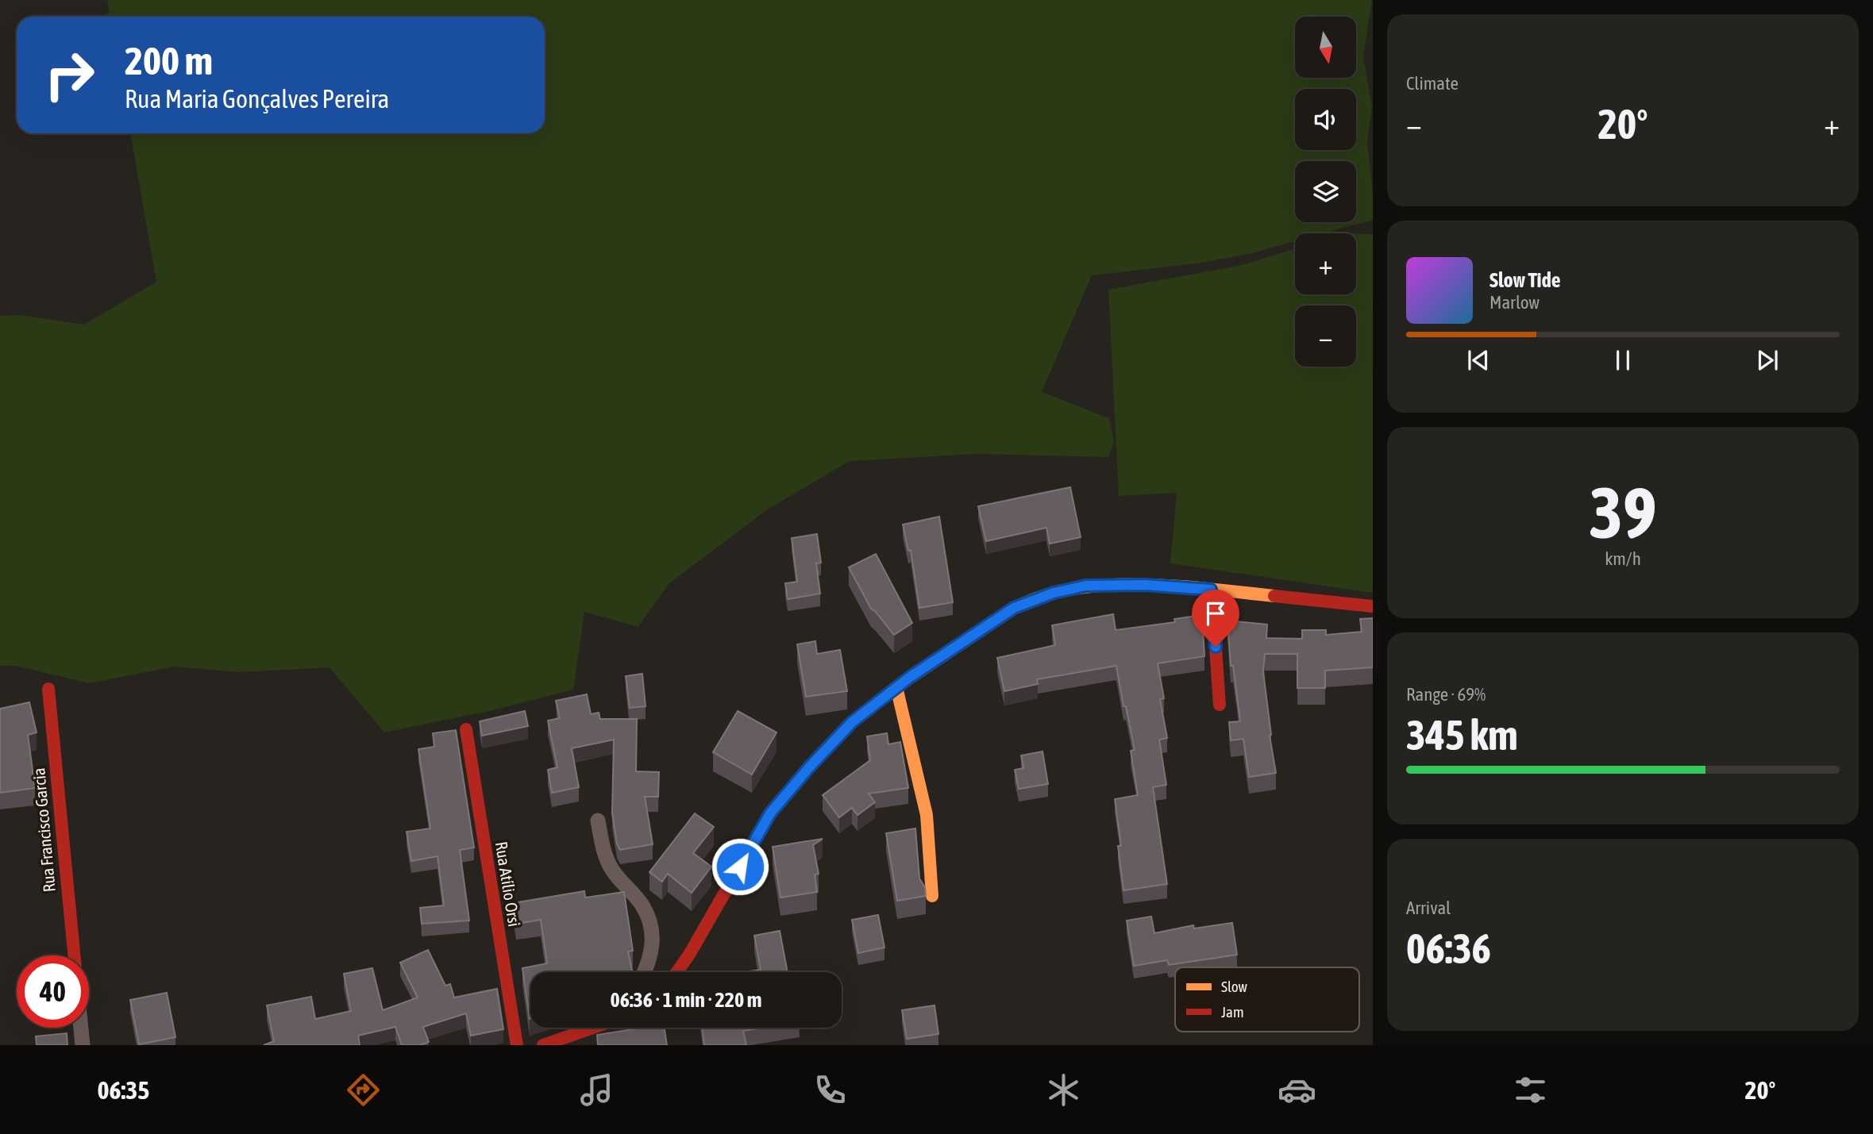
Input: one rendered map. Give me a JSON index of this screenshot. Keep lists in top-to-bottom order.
{
  "streets": {
    "street": ["Rua Francisco Garcia", "Rua Atílio Orsi"]
  },
  "legend": ["Slow", "Jam"],
  "north": "bottom",
  "page": {
    "tile": [
      "Climate",
      ["39", "km/h"],
      ["Range · 69%", "345 km"],
      ["Arrival", "06:36"]
    ],
    "map_buttons": ["+", "−"],
    "turn": ["200 m", "Rua Maria Gonçalves Pereira"],
    "heat": ["−", "20°", "+"],
    "song": ["Slow Tide", "Marlow"],
    "limit": "40",
    "trip": "06:36 · 1 min · 220 m",
    "tabs": ["06:35", "20°"]
  }
}
